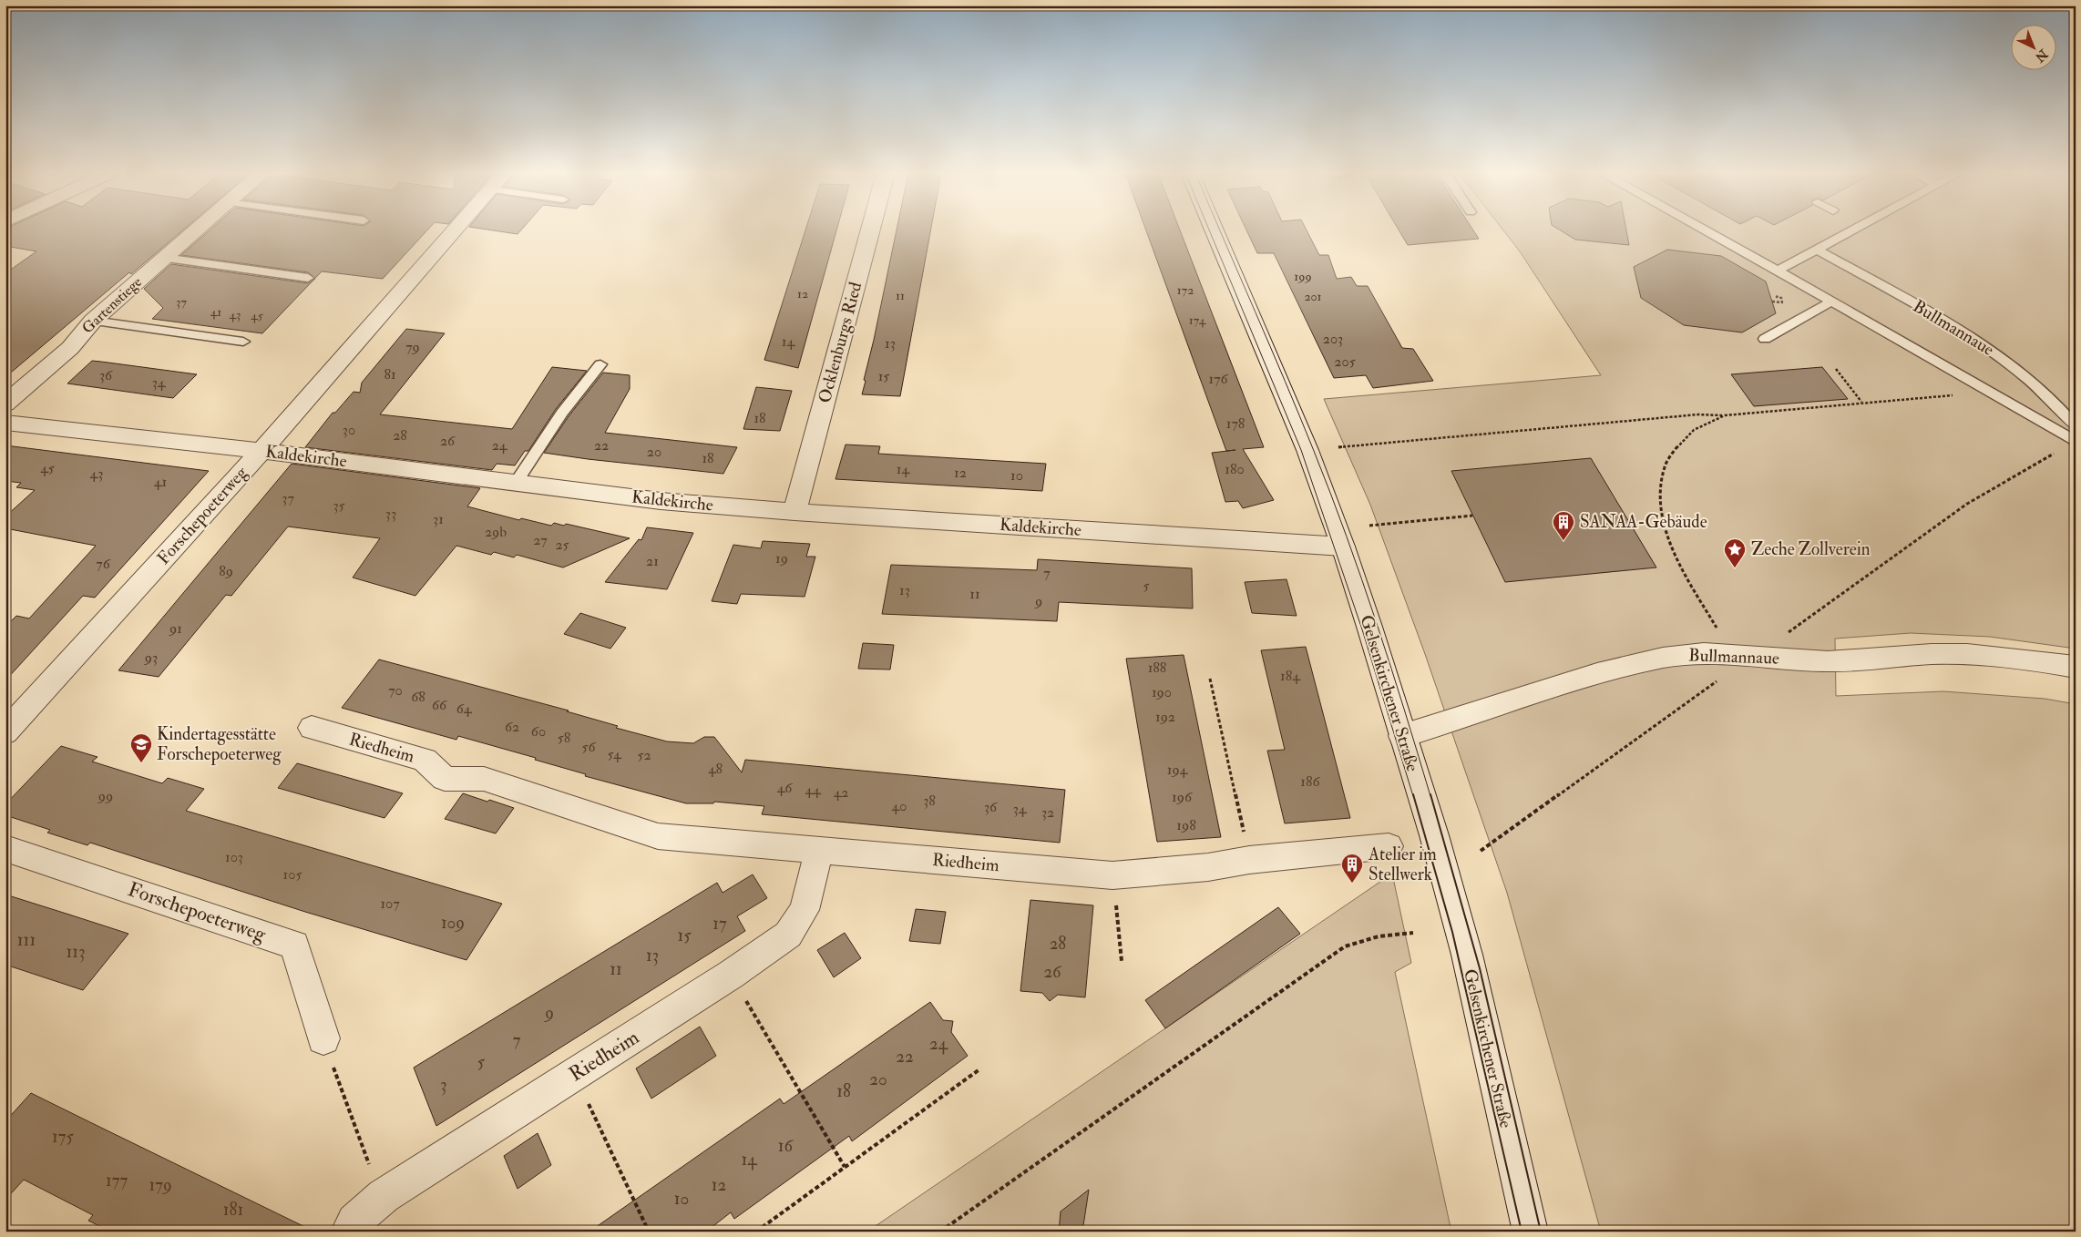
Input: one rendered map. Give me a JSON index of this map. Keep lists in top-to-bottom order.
{
  "streets": {
    "street": [
      "Gartenstiege",
      "Bullmannaue",
      "Ocklenburgs Ried",
      "Kaldekirche",
      "Forschepoeterweg",
      "Gelsenkirchener Straße",
      "Riedheim"
    ]
  },
  "crossings": [
    ["Bullmannaue", "Gelsenkirchener Straße"],
    ["Ocklenburgs Ried", "Kaldekirche"],
    ["Kaldekirche", "Forschepoeterweg"],
    ["Kaldekirche", "Gelsenkirchener Straße"]
  ],
  "places": {
    "building": ["SANAA-Gebäude", "Atelier im Stellwerk"],
    "place": ["Zeche Zollverein"],
    "school or university": ["Kindertagesstätte Forschepoeterweg"]
  },
  "house_numbers": [
    "199",
    "172",
    "12",
    "11",
    "201",
    "37",
    "41",
    "43",
    "45",
    "174",
    "203",
    "14",
    "13",
    "79",
    "205",
    "81",
    "36",
    "15",
    "176",
    "34",
    "18",
    "178",
    "30",
    "28",
    "26",
    "24",
    "22",
    "20",
    "18",
    "45",
    "14",
    "180",
    "12",
    "43",
    "10",
    "41",
    "37",
    "35",
    "33",
    "31",
    "29b",
    "27",
    "25",
    "19",
    "21",
    "76",
    "89",
    "7",
    "5",
    "13",
    "11",
    "9",
    "91",
    "93",
    "188",
    "184",
    "70",
    "190",
    "68",
    "66",
    "64",
    "192",
    "62",
    "60",
    "58",
    "56",
    "54",
    "52",
    "48",
    "194",
    "186",
    "46",
    "44",
    "42",
    "99",
    "196",
    "38",
    "40",
    "36",
    "34",
    "32",
    "198",
    "103",
    "105",
    "107",
    "109",
    "17",
    "15",
    "111",
    "28",
    "113",
    "13",
    "11",
    "26",
    "9",
    "7",
    "24",
    "22",
    "5",
    "20",
    "3",
    "18",
    "175",
    "16",
    "14",
    "177",
    "179",
    "12",
    "10",
    "181"
  ],
  "north": "bottom right"
}
